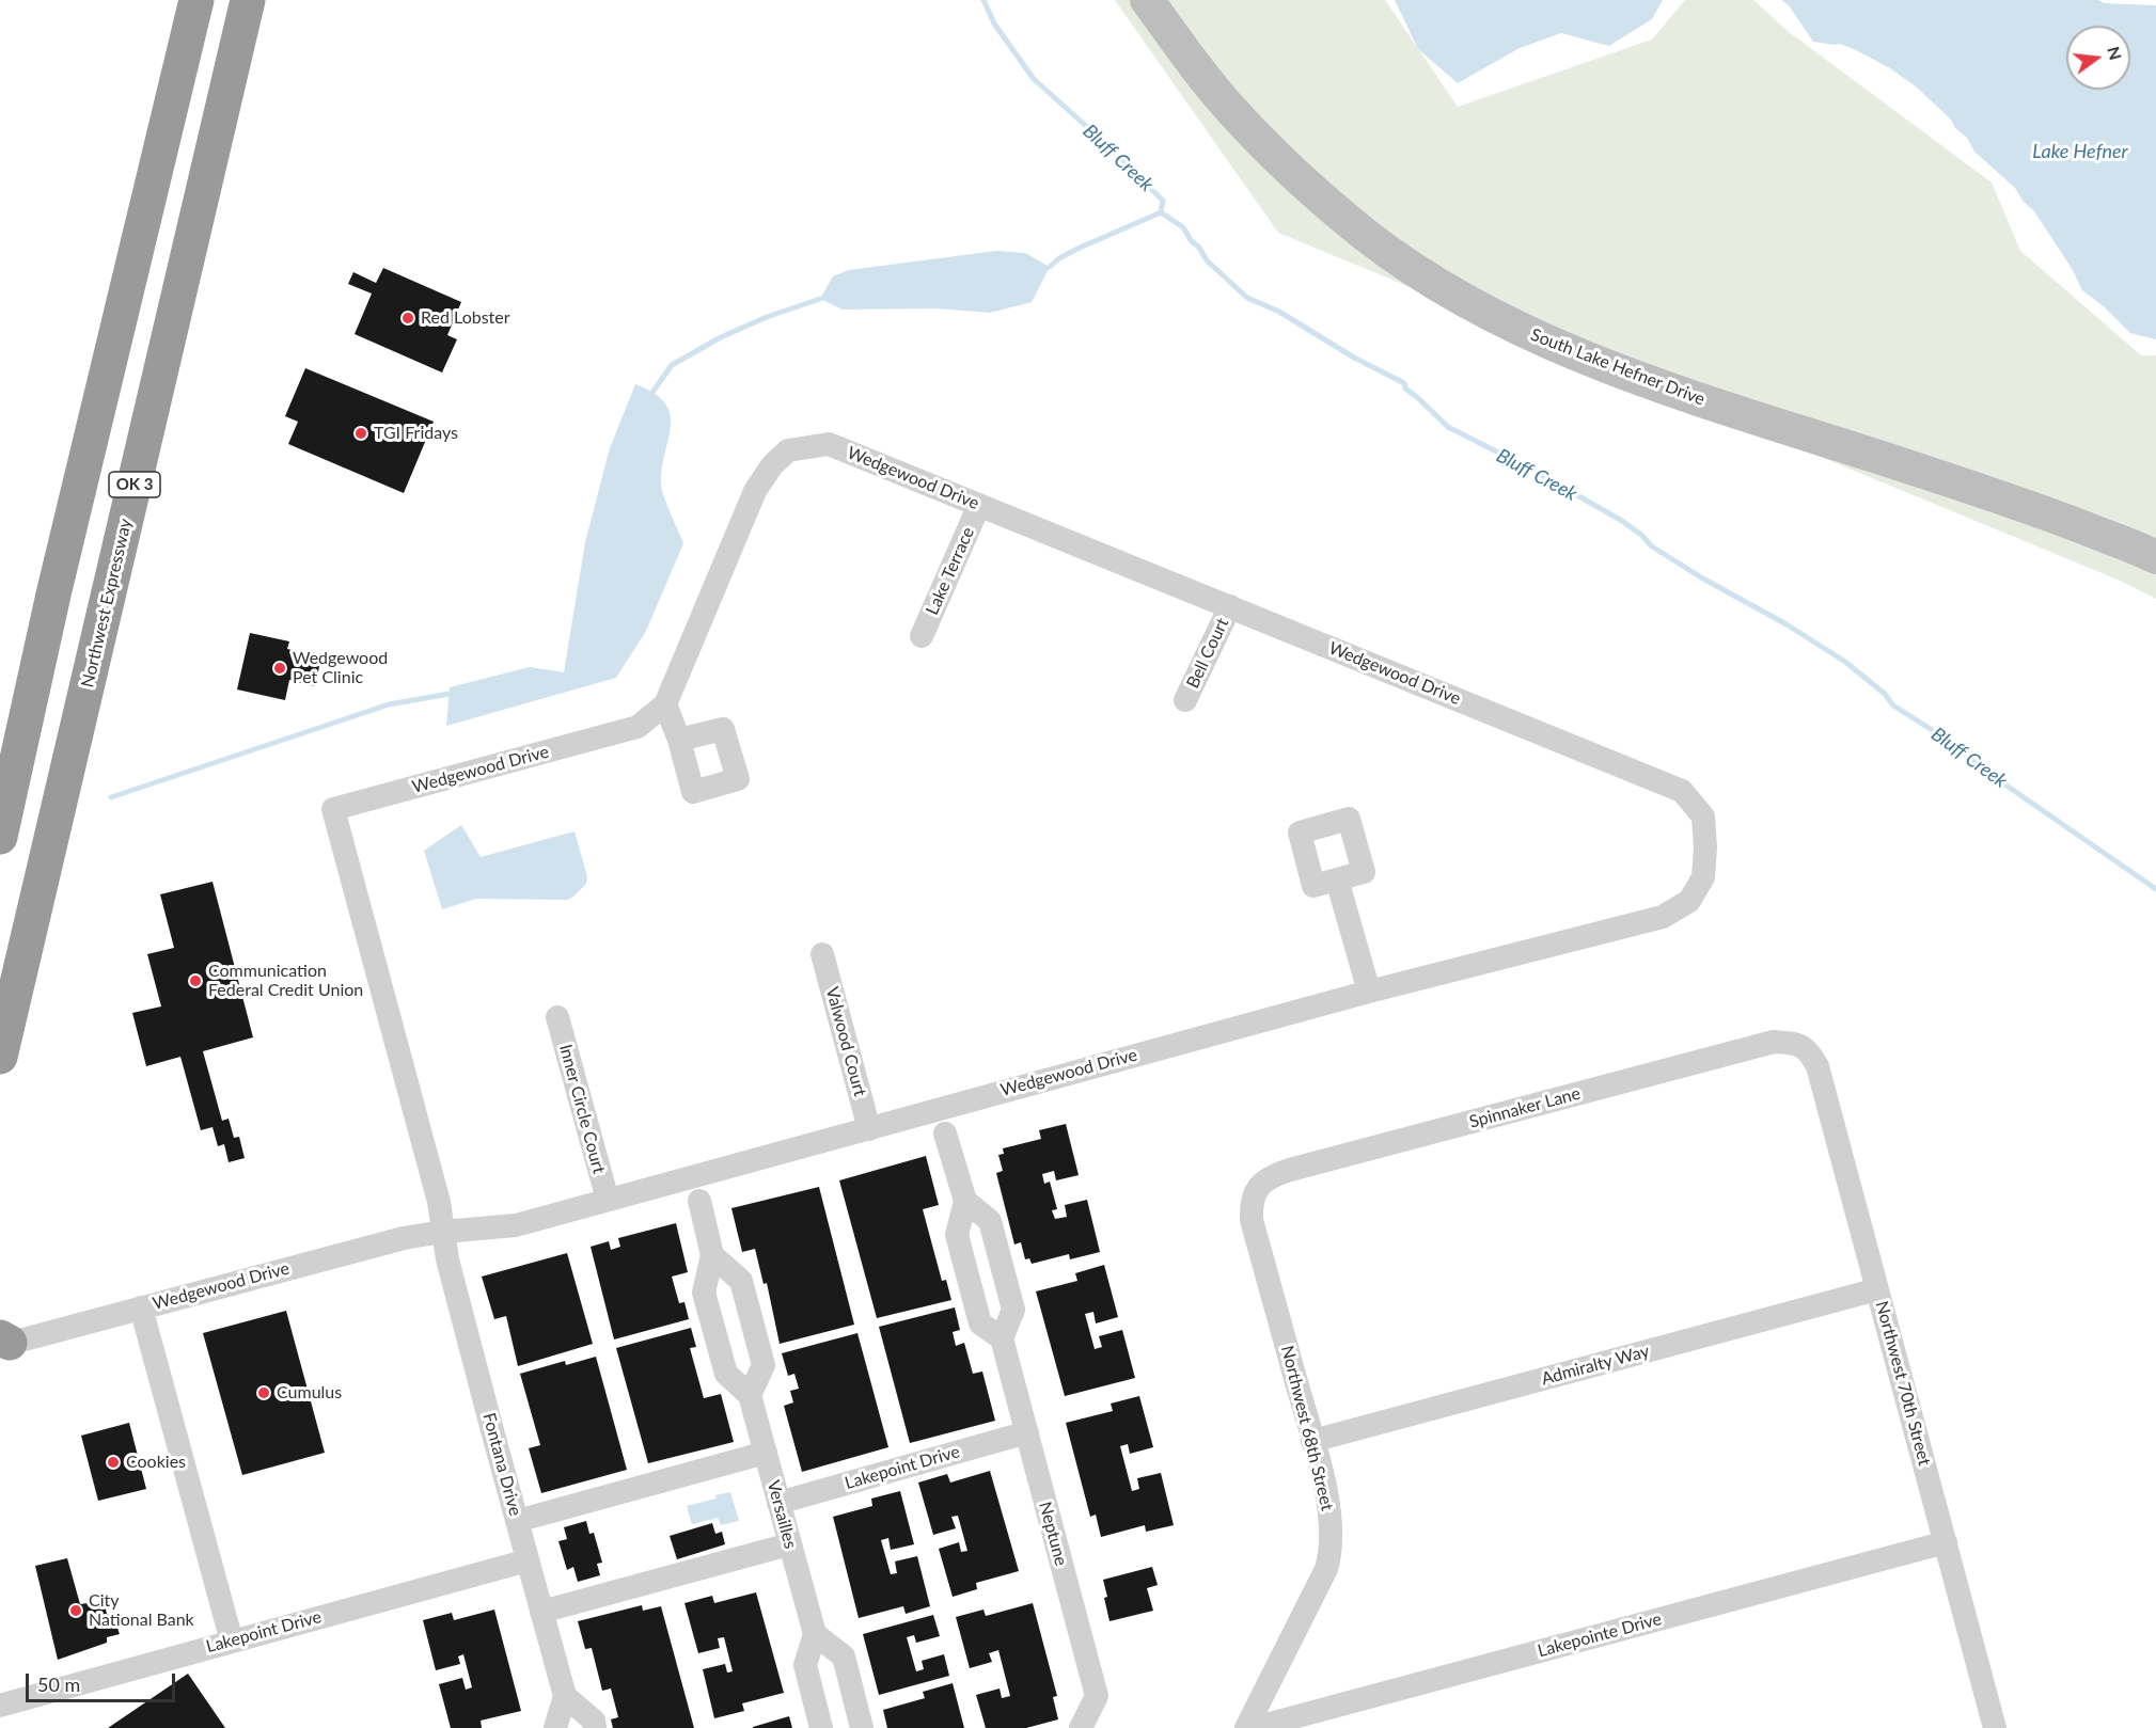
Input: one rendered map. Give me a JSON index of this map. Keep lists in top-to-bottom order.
{
  "streets": {
    "highway": ["OK 3", "Northwest Expressway"],
    "street": [
      "South Lake Hefner Drive",
      "Wedgewood Drive",
      "Lake Terrace",
      "Bell Court",
      "Valwood Court",
      "Spinnaker Lane",
      "Inner Circle Court",
      "Admiralty Way",
      "Northwest 70th Street",
      "Northwest 68th Street",
      "Fontana Drive",
      "Lakepoint Drive",
      "Versailles",
      "Neptune",
      "Lakepointe Drive"
    ]
  },
  "crossings": [
    ["Wedgewood Drive", "Lake Terrace"],
    ["Wedgewood Drive", "Bell Court"],
    ["Wedgewood Drive", "Valwood Court"],
    ["Wedgewood Drive", "Inner Circle Court"],
    ["Wedgewood Drive", "Fontana Drive"],
    ["Spinnaker Lane", "Northwest 70th Street"],
    ["Spinnaker Lane", "Northwest 68th Street"],
    ["Admiralty Way", "Northwest 70th Street"],
    ["Admiralty Way", "Northwest 68th Street"],
    ["Northwest 70th Street", "Lakepointe Drive"],
    ["Fontana Drive", "Lakepoint Drive"],
    ["Lakepoint Drive", "Versailles"],
    ["Lakepoint Drive", "Neptune"]
  ],
  "water": ["Lake Hefner", "Bluff Creek"],
  "places": [
    "Red Lobster",
    "TGI Fridays",
    "Wedgewood Pet Clinic",
    "Communication Federal Credit Union",
    "Cumulus",
    "Cookies",
    "City National Bank"
  ],
  "scale_bar": "50 m",
  "north": "right"
}
